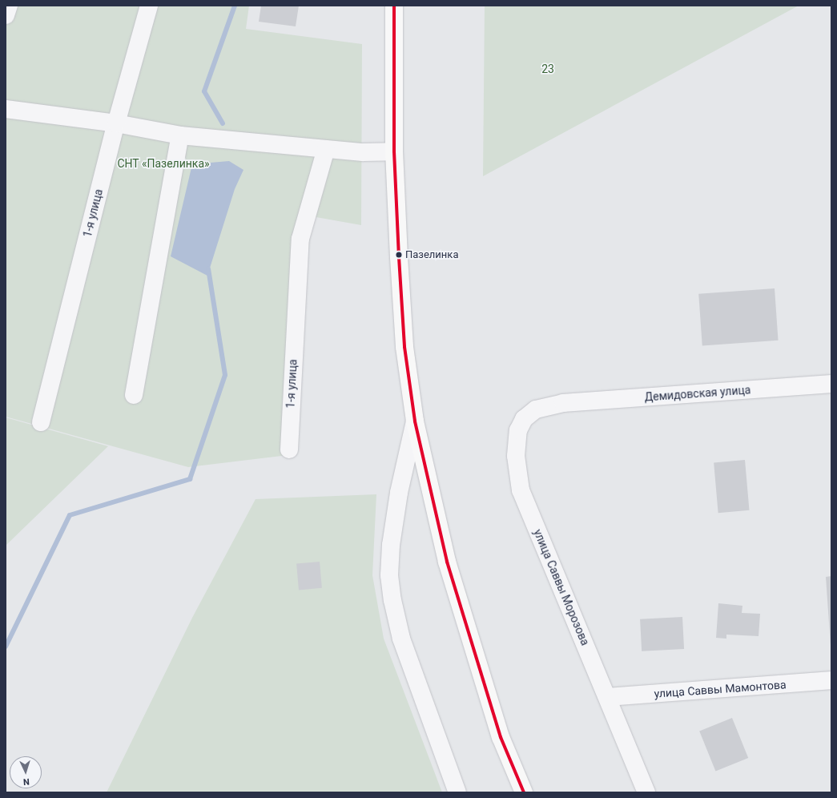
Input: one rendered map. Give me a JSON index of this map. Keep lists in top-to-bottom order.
{
  "streets": {
    "street": [
      "1-я улица",
      "Демидовская улица",
      "улица Саввы Морозова",
      "улица Саввы Мамонтова"
    ]
  },
  "crossings": [
    ["Демидовская улица", "улица Саввы Морозова"],
    ["улица Саввы Морозова", "улица Саввы Мамонтова"]
  ],
  "parks": ["23", "СНТ «Пазелинка»"],
  "places": ["Пазелинка"],
  "north": "bottom"
}
